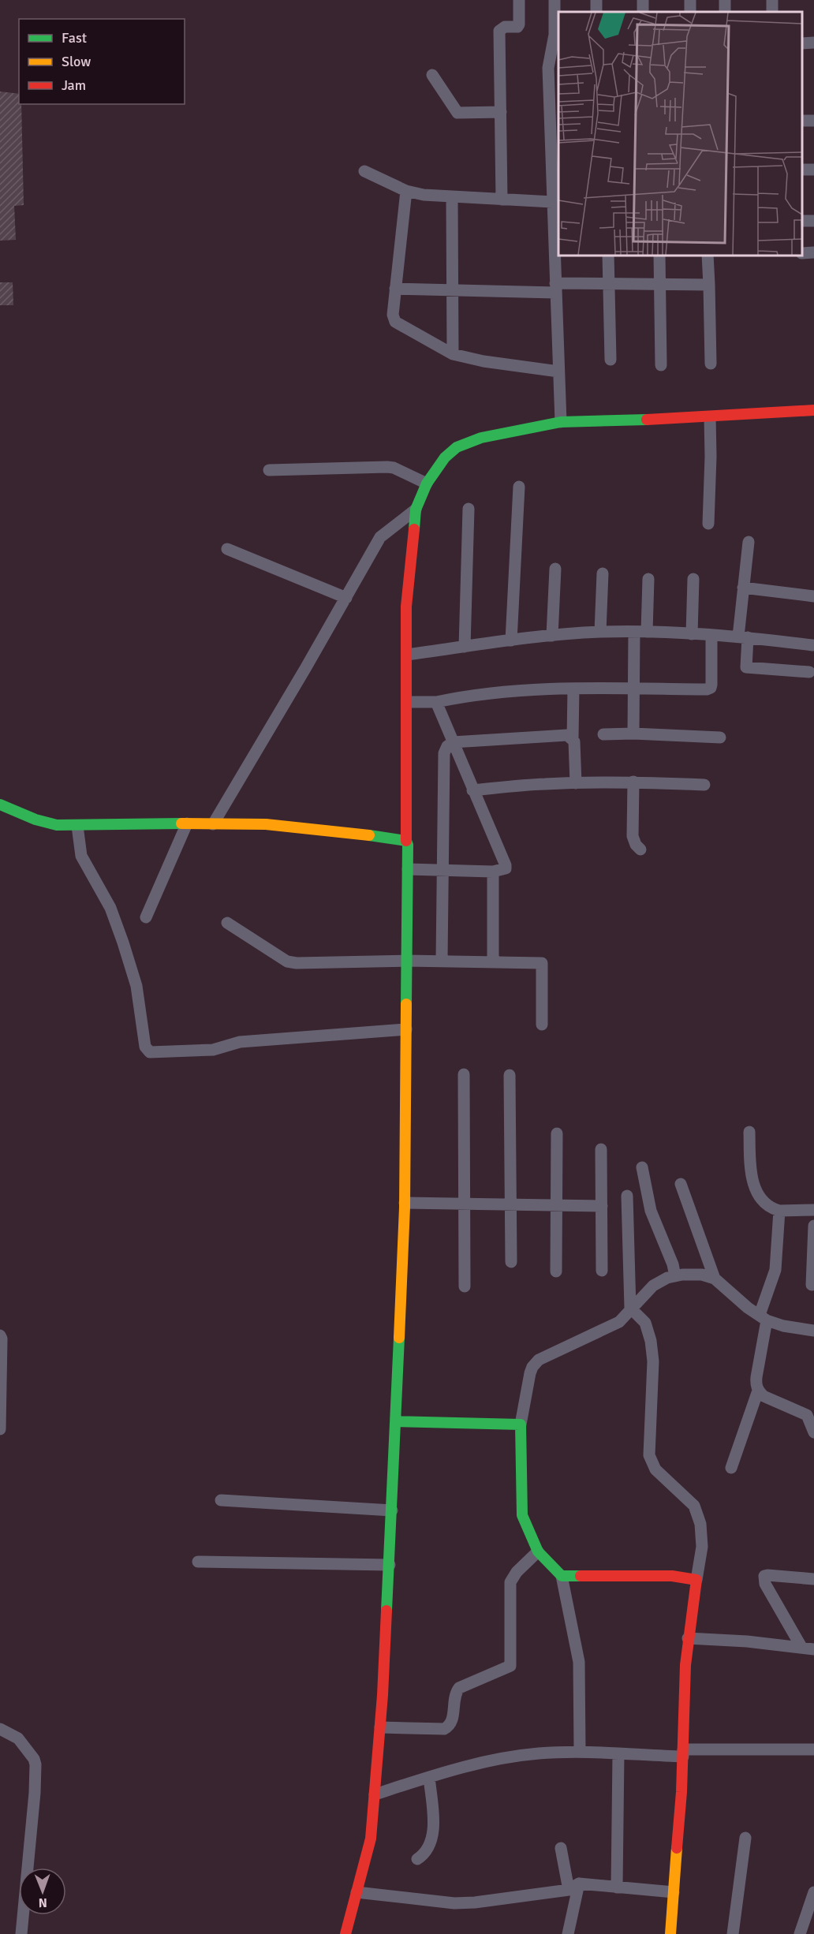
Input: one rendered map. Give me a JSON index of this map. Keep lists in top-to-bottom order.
{
  "legend": ["Fast", "Slow", "Jam"],
  "north": "bottom"
}
